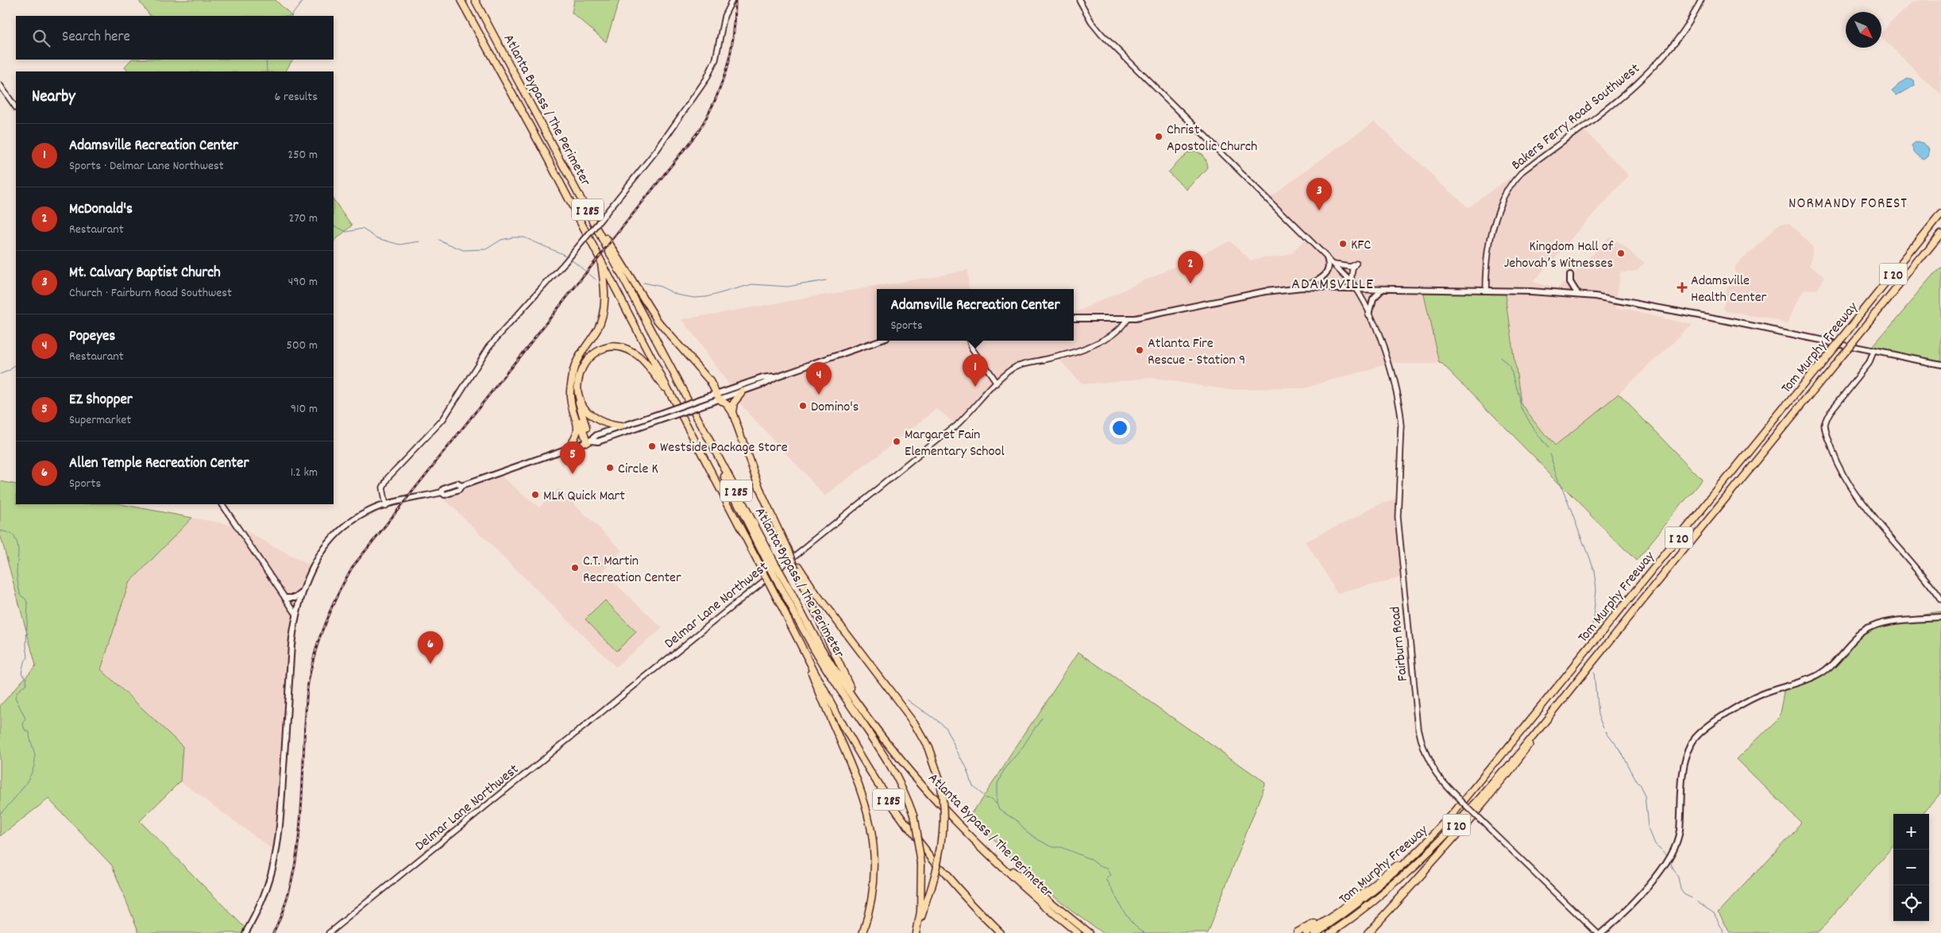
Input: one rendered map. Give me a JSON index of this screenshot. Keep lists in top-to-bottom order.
{
  "streets": {
    "highway": [
      "Atlanta Bypass / The Perimeter",
      "I 285",
      "I 20",
      "Tom Murphy Freeway"
    ],
    "street": ["Bakers Ferry Road Southwest", "Delmar Lane Northwest", "Fairburn Road"]
  },
  "districts": ["NORMANDY FOREST", "ADAMSVILLE"],
  "places": {
    "other": [
      "Christ Apostolic Church",
      "KFC",
      "Kingdom Hall of Jehovah’s Witnesses",
      "Atlanta Fire Rescue - Station 9",
      "Domino's",
      "Margaret Fain Elementary School",
      "Westside Package Store",
      "Circle K",
      "MLK Quick Mart",
      "C.T. Martin Recreation Center"
    ],
    "health": ["Adamsville Health Center"]
  },
  "north": "bottom right",
  "page": {
    "search": "Search here",
    "heading": ["Nearby", "6 results"],
    "list": [
      {
        "mark": "1",
        "name": "Adamsville Recreation Center",
        "note": "Sports · Delmar Lane Northwest",
        "value": "250 m"
      },
      {
        "mark": "2",
        "name": "McDonald's",
        "note": "Restaurant",
        "value": "270 m"
      },
      {
        "mark": "3",
        "name": "Mt. Calvary Baptist Church",
        "note": "Church · Fairburn Road Southwest",
        "value": "490 m"
      },
      {
        "mark": "4",
        "name": "Popeyes",
        "note": "Restaurant",
        "value": "500 m"
      },
      {
        "mark": "5",
        "name": "EZ Shopper",
        "note": "Supermarket",
        "value": "910 m"
      },
      {
        "mark": "6",
        "name": "Allen Temple Recreation Center",
        "note": "Sports",
        "value": "1.2 km"
      }
    ],
    "pins": [
      "3",
      "2",
      "1",
      "4",
      "5",
      "6"
    ],
    "popup": ["Adamsville Recreation Center", "Sports"],
    "map_buttons": ["+", "−"]
  }
}
